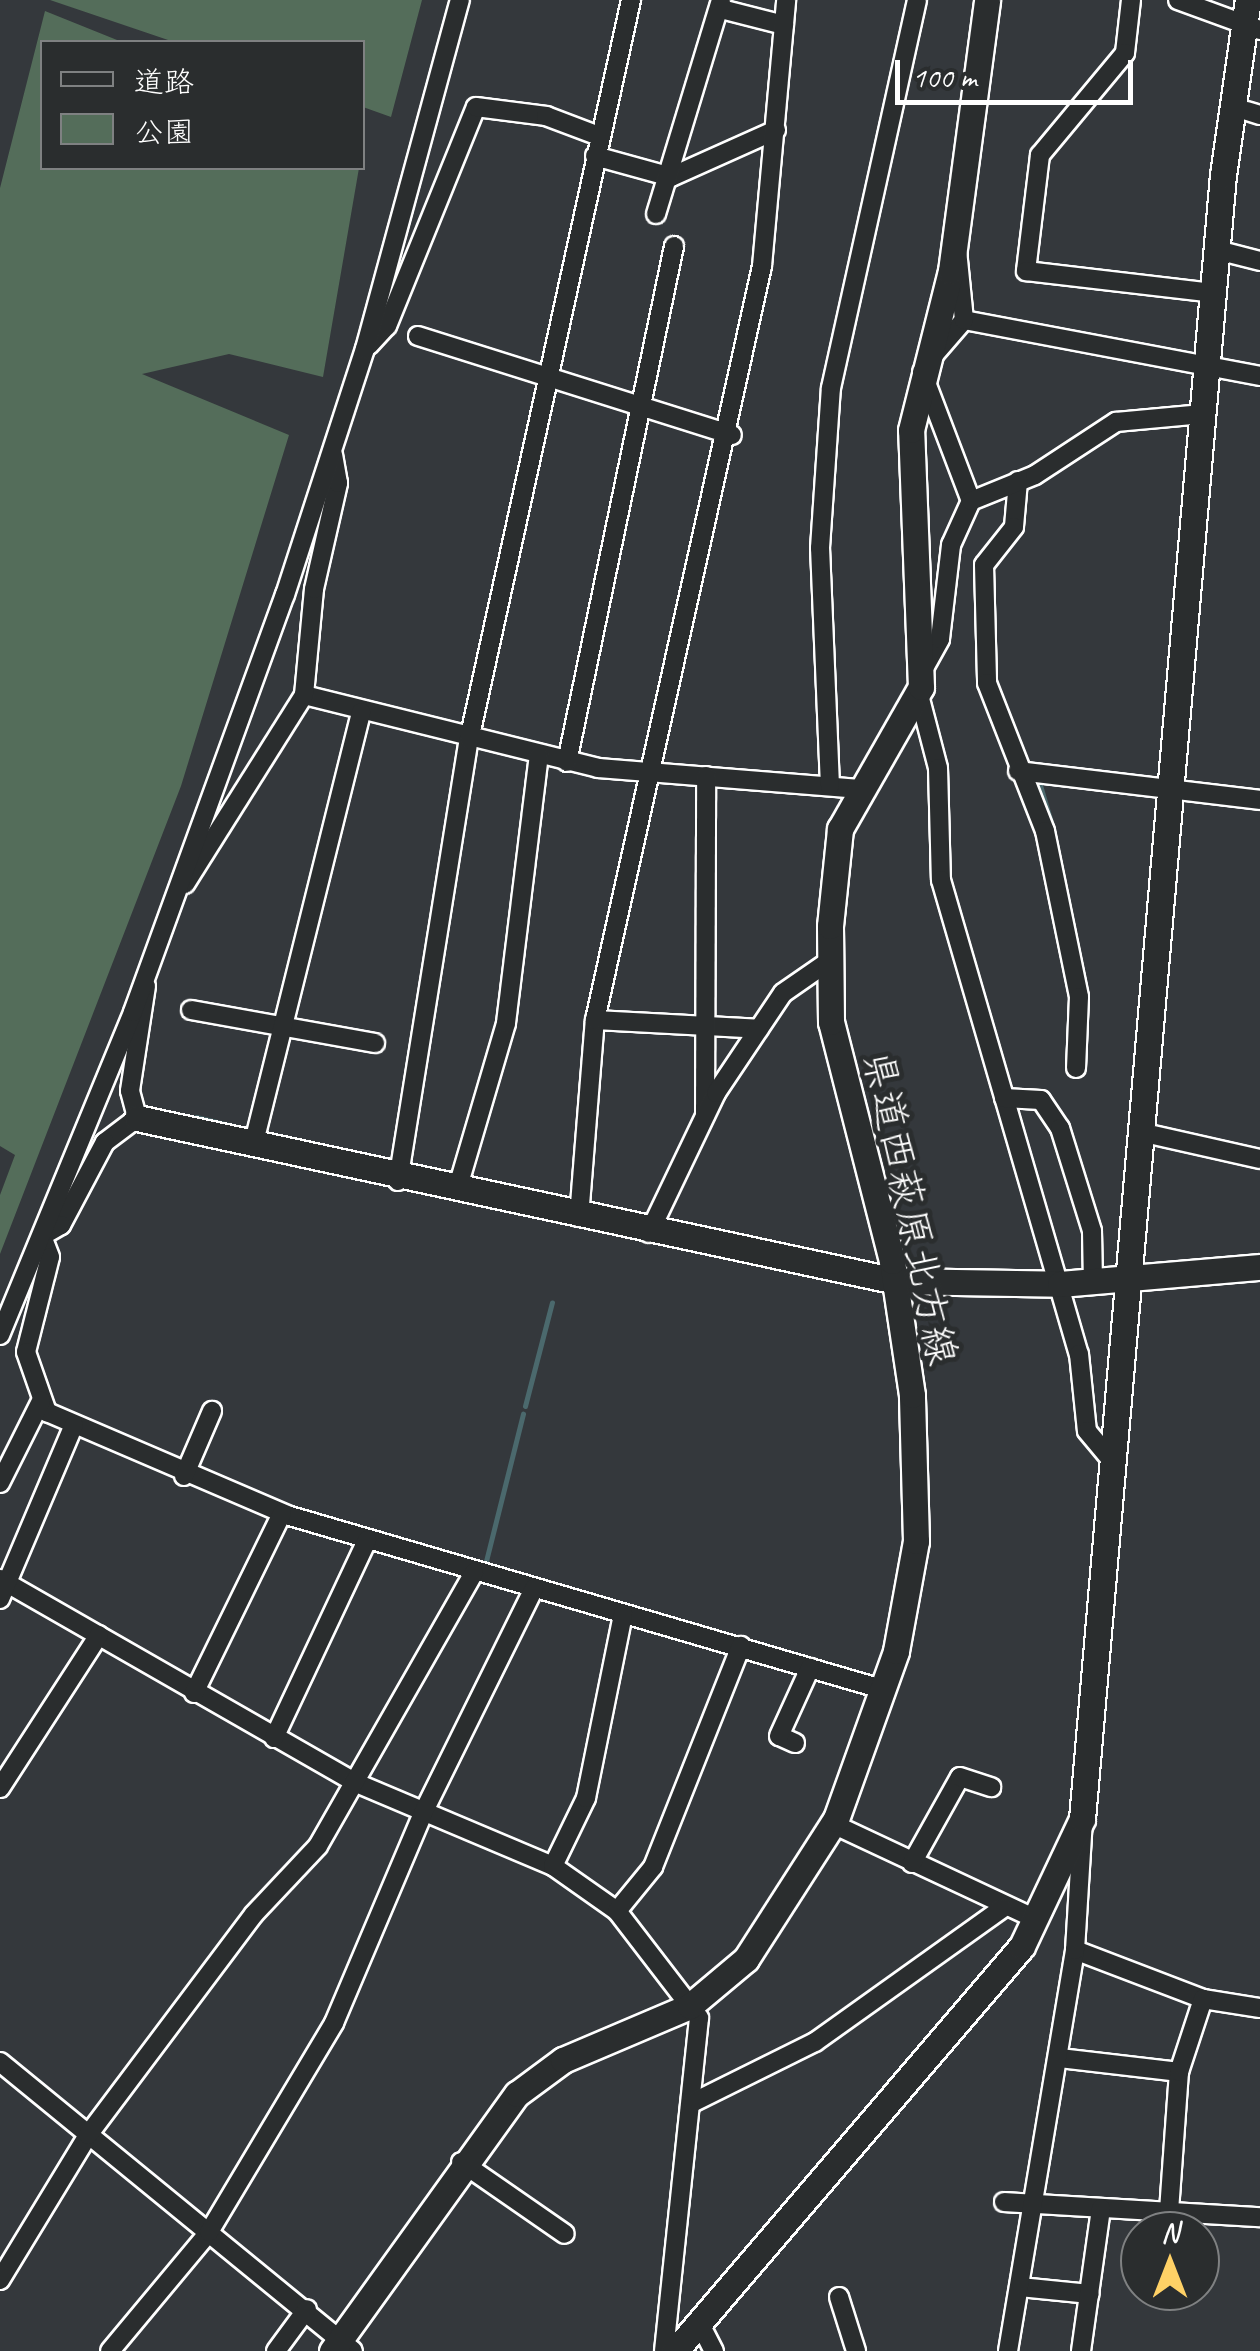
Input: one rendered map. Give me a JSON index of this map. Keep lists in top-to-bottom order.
{
  "streets": {
    "street": ["県道西萩原北方線"]
  },
  "legend": ["道路", "公園"],
  "scale_bar": "100 m",
  "north": "top"
}
